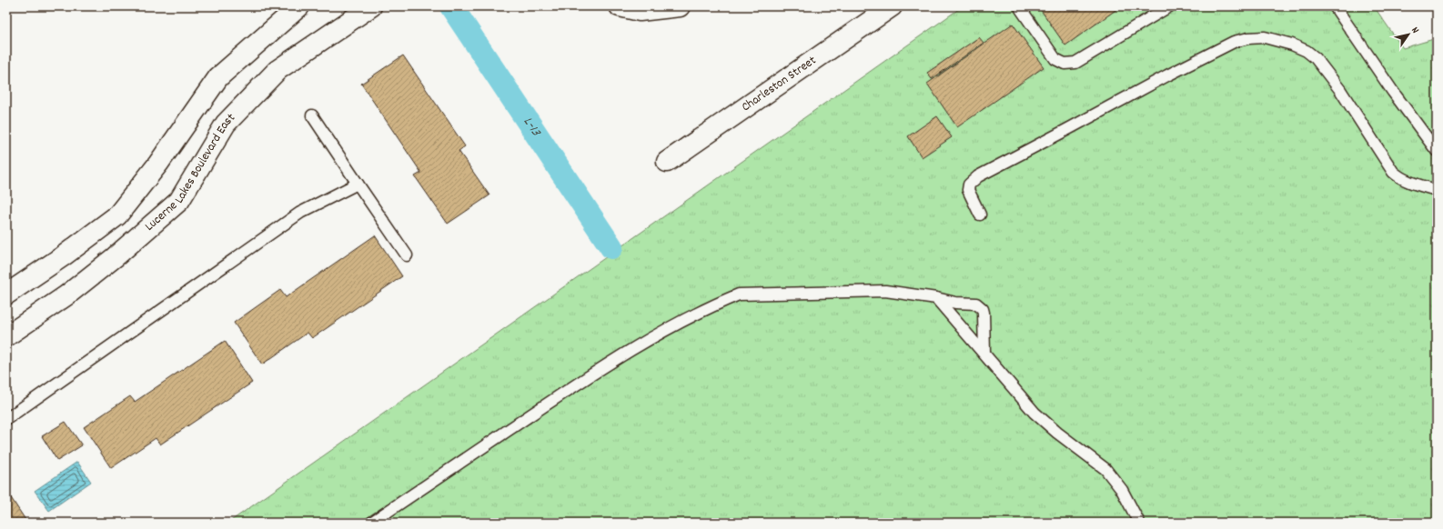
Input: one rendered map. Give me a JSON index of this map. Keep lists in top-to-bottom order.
{
  "streets": {
    "street": ["Charleston Street", "Lucerne Lakes Boulevard East"]
  },
  "water": ["L-13"],
  "north": "top right"
}
